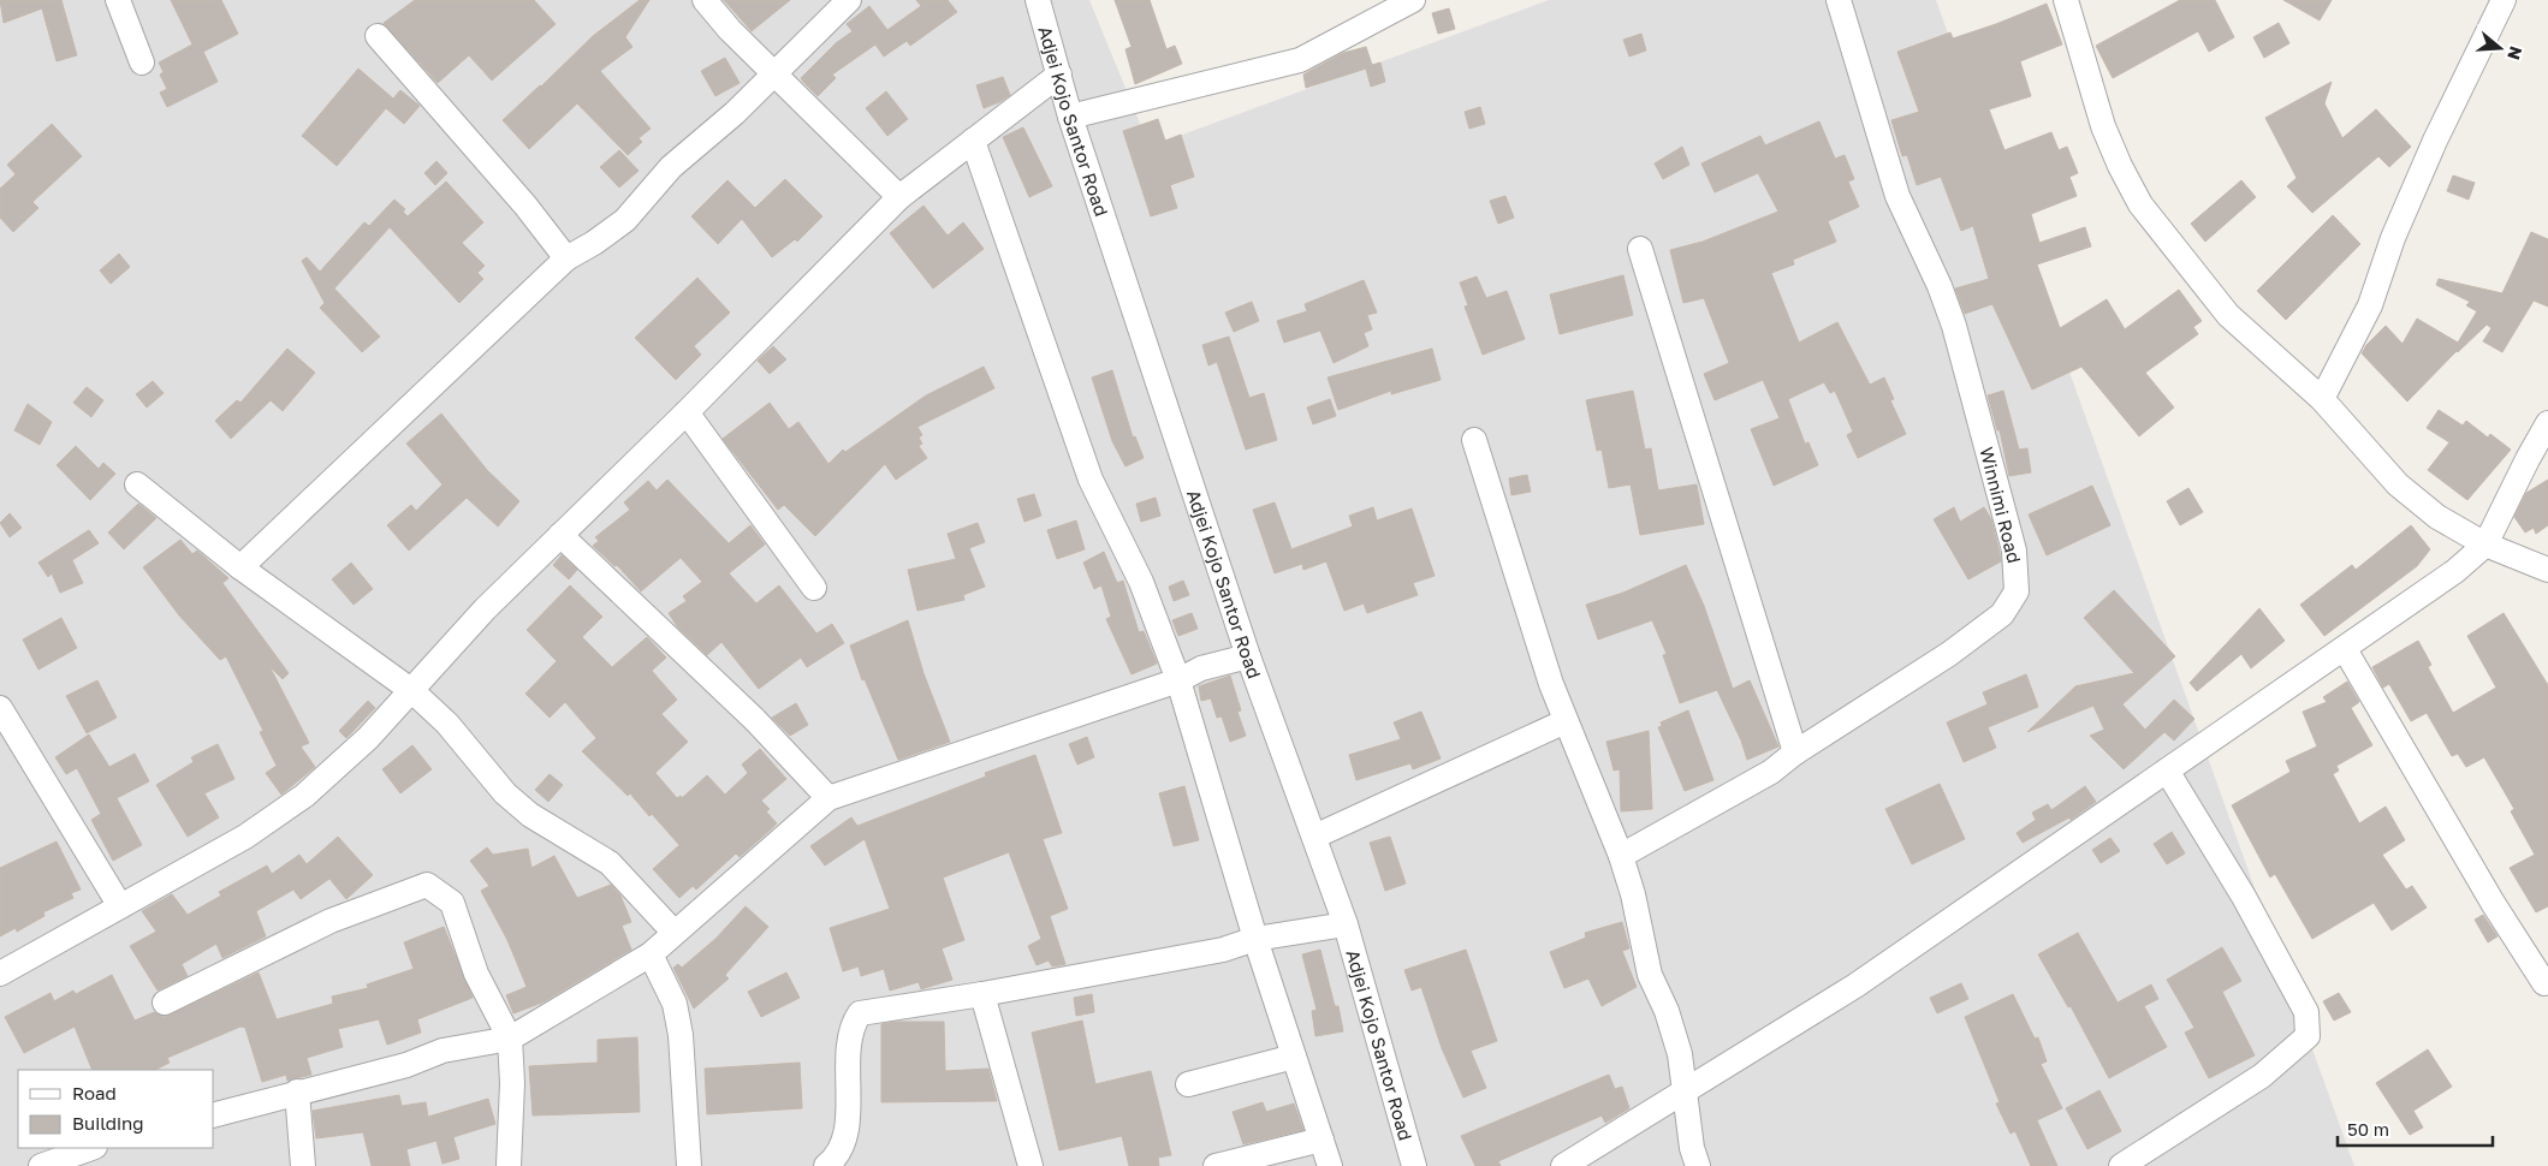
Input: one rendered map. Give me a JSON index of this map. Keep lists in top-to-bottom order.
{
  "streets": {
    "street": ["Adjei Kojo Santor Road", "Winnimi Road"]
  },
  "legend": ["Road", "Building"],
  "scale_bar": "50 m",
  "north": "right"
}
